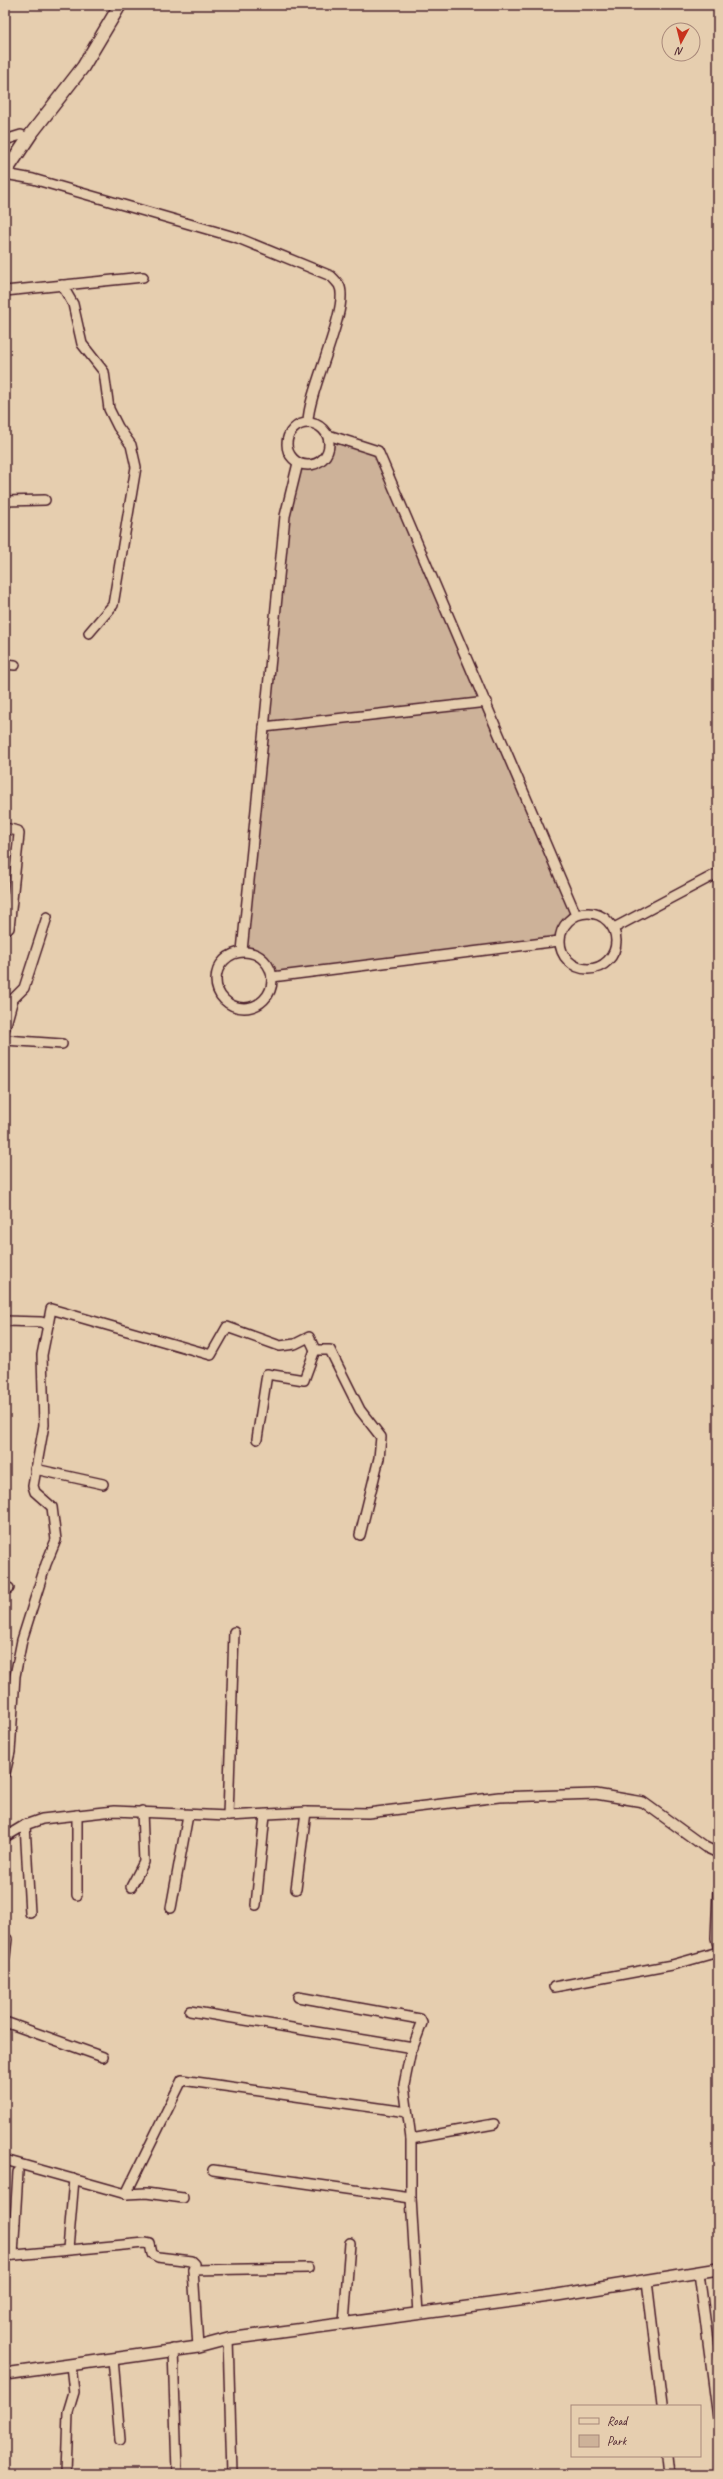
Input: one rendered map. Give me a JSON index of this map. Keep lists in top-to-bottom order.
{
  "legend": ["Road", "Park"],
  "north": "bottom"
}
